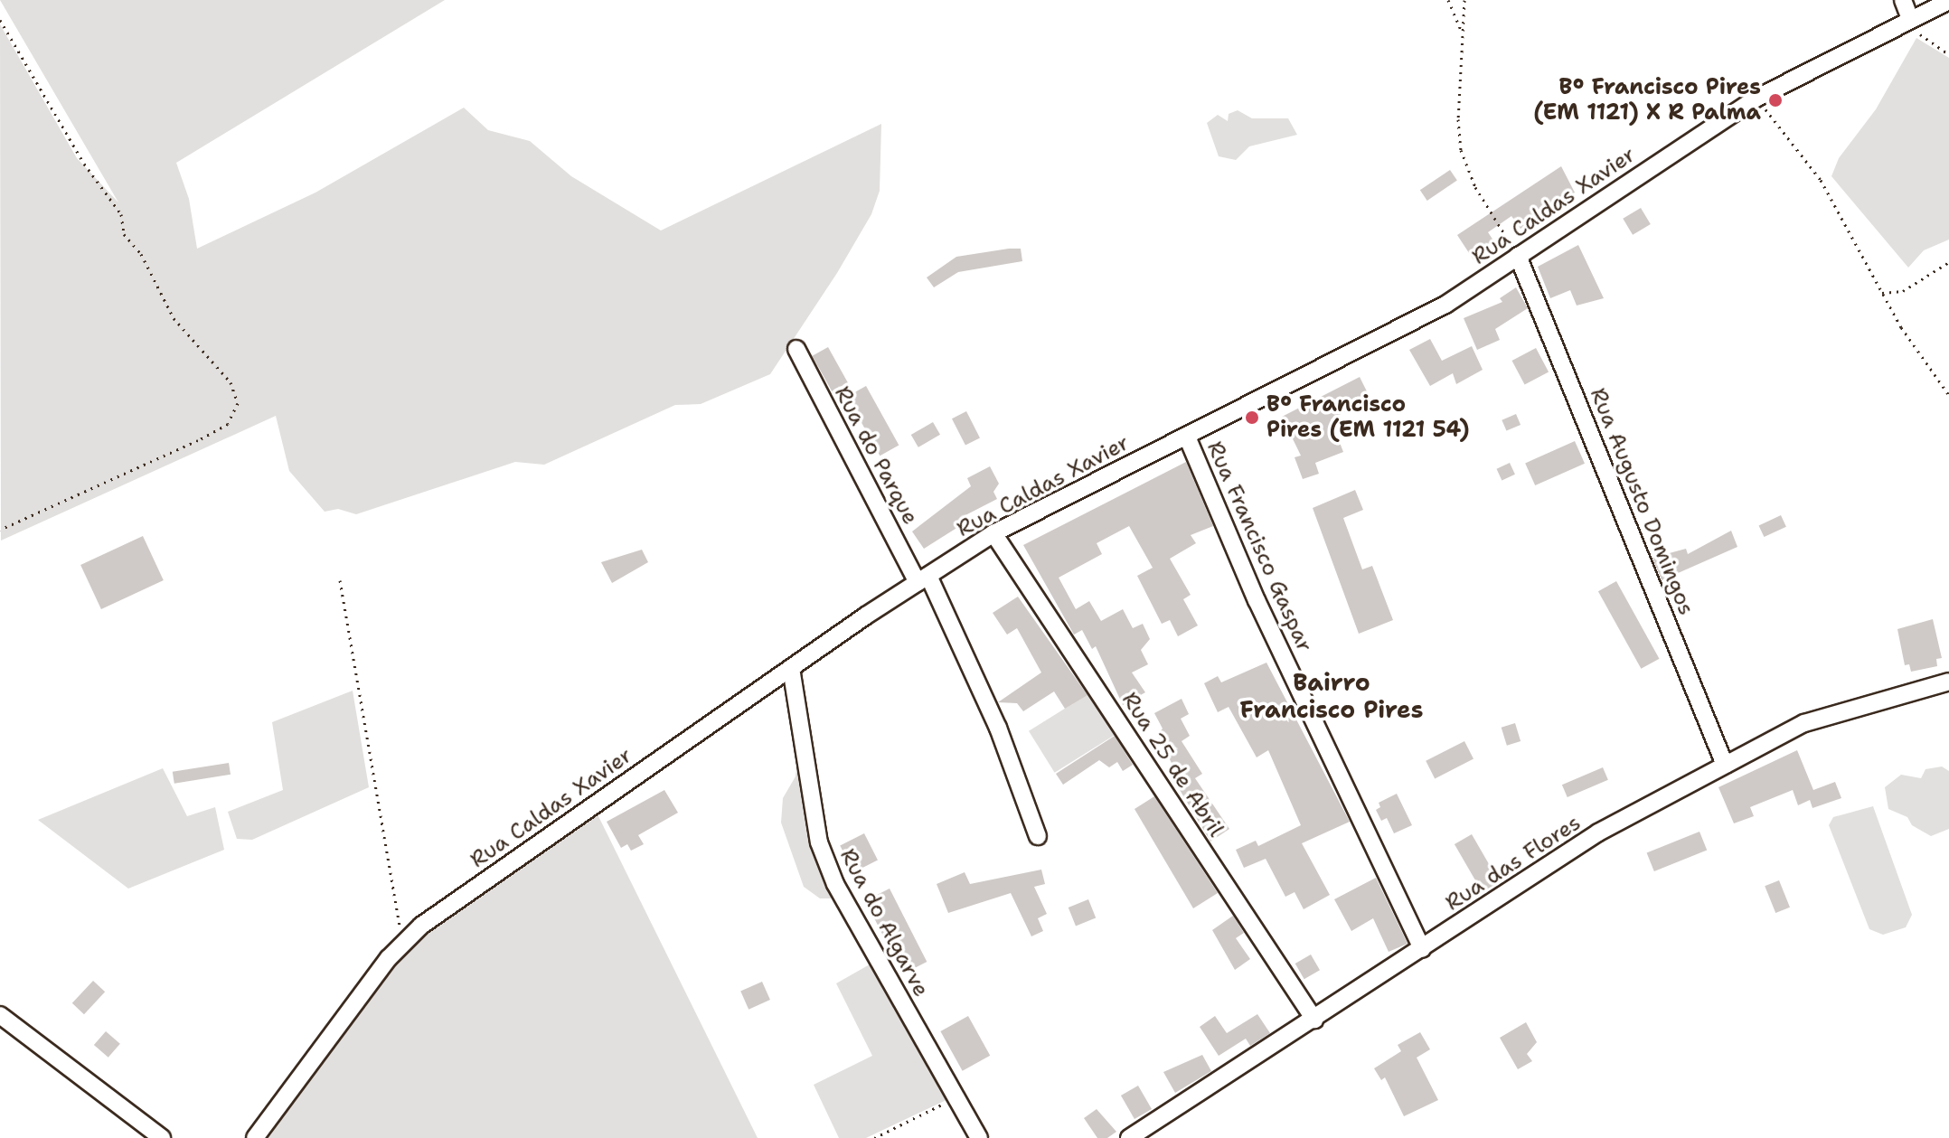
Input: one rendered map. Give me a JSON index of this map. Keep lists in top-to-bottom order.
{
  "streets": {
    "street": [
      "Rua Caldas Xavier",
      "Rua do Parque",
      "Rua Augusto Domingos",
      "Rua Francisco Gaspar",
      "Rua 25 de Abril",
      "Rua das Flores",
      "Rua do Algarve"
    ]
  },
  "crossings": [
    ["Rua Caldas Xavier", "Rua do Parque"],
    ["Rua Caldas Xavier", "Rua Augusto Domingos"],
    ["Rua Caldas Xavier", "Rua Francisco Gaspar"],
    ["Rua Caldas Xavier", "Rua 25 de Abril"],
    ["Rua Caldas Xavier", "Rua do Algarve"],
    ["Rua Augusto Domingos", "Rua das Flores"],
    ["Rua Francisco Gaspar", "Rua das Flores"],
    ["Rua 25 de Abril", "Rua das Flores"]
  ],
  "districts": ["Bairro Francisco Pires"],
  "places": ["Bº Francisco Pires (EM 1121) X R Palma", "Bº Francisco Pires (EM 1121 54)"]
}
